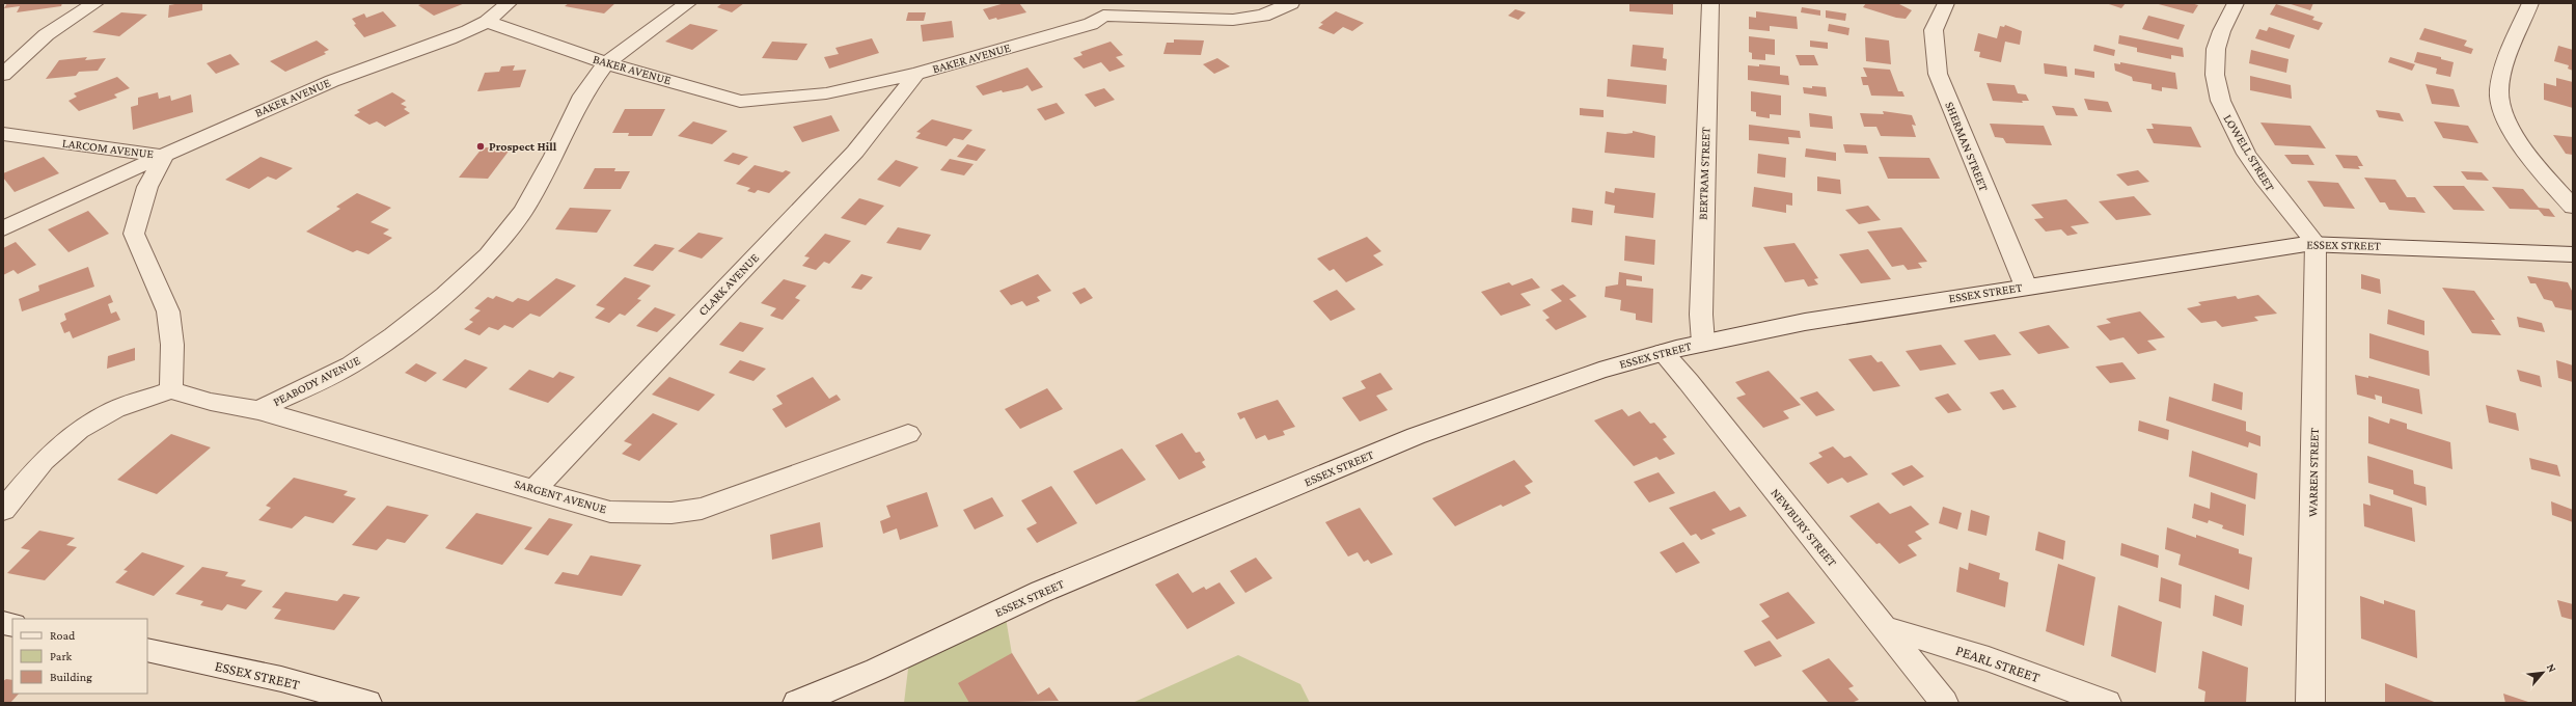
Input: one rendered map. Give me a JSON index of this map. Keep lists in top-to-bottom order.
{
  "streets": {
    "street": [
      "BAKER AVENUE",
      "SHERMAN STREET",
      "LARCOM AVENUE",
      "LOWELL STREET",
      "BERTRAM STREET",
      "ESSEX STREET",
      "CLARK AVENUE",
      "PEABODY AVENUE",
      "WARREN STREET",
      "SARGENT AVENUE",
      "NEWBURY STREET",
      "PEARL STREET"
    ]
  },
  "crossings": [
    ["BAKER AVENUE", "LARCOM AVENUE"],
    ["BAKER AVENUE", "CLARK AVENUE"],
    ["BAKER AVENUE", "PEABODY AVENUE"],
    ["SHERMAN STREET", "ESSEX STREET"],
    ["LARCOM AVENUE", "PEABODY AVENUE"],
    ["LOWELL STREET", "ESSEX STREET"],
    ["LOWELL STREET", "WARREN STREET"],
    ["BERTRAM STREET", "ESSEX STREET"],
    ["ESSEX STREET", "WARREN STREET"],
    ["ESSEX STREET", "NEWBURY STREET"],
    ["CLARK AVENUE", "SARGENT AVENUE"],
    ["PEABODY AVENUE", "SARGENT AVENUE"],
    ["NEWBURY STREET", "PEARL STREET"]
  ],
  "places": ["Prospect Hill"],
  "legend": ["Road", "Park", "Building"],
  "north": "top right"
}
